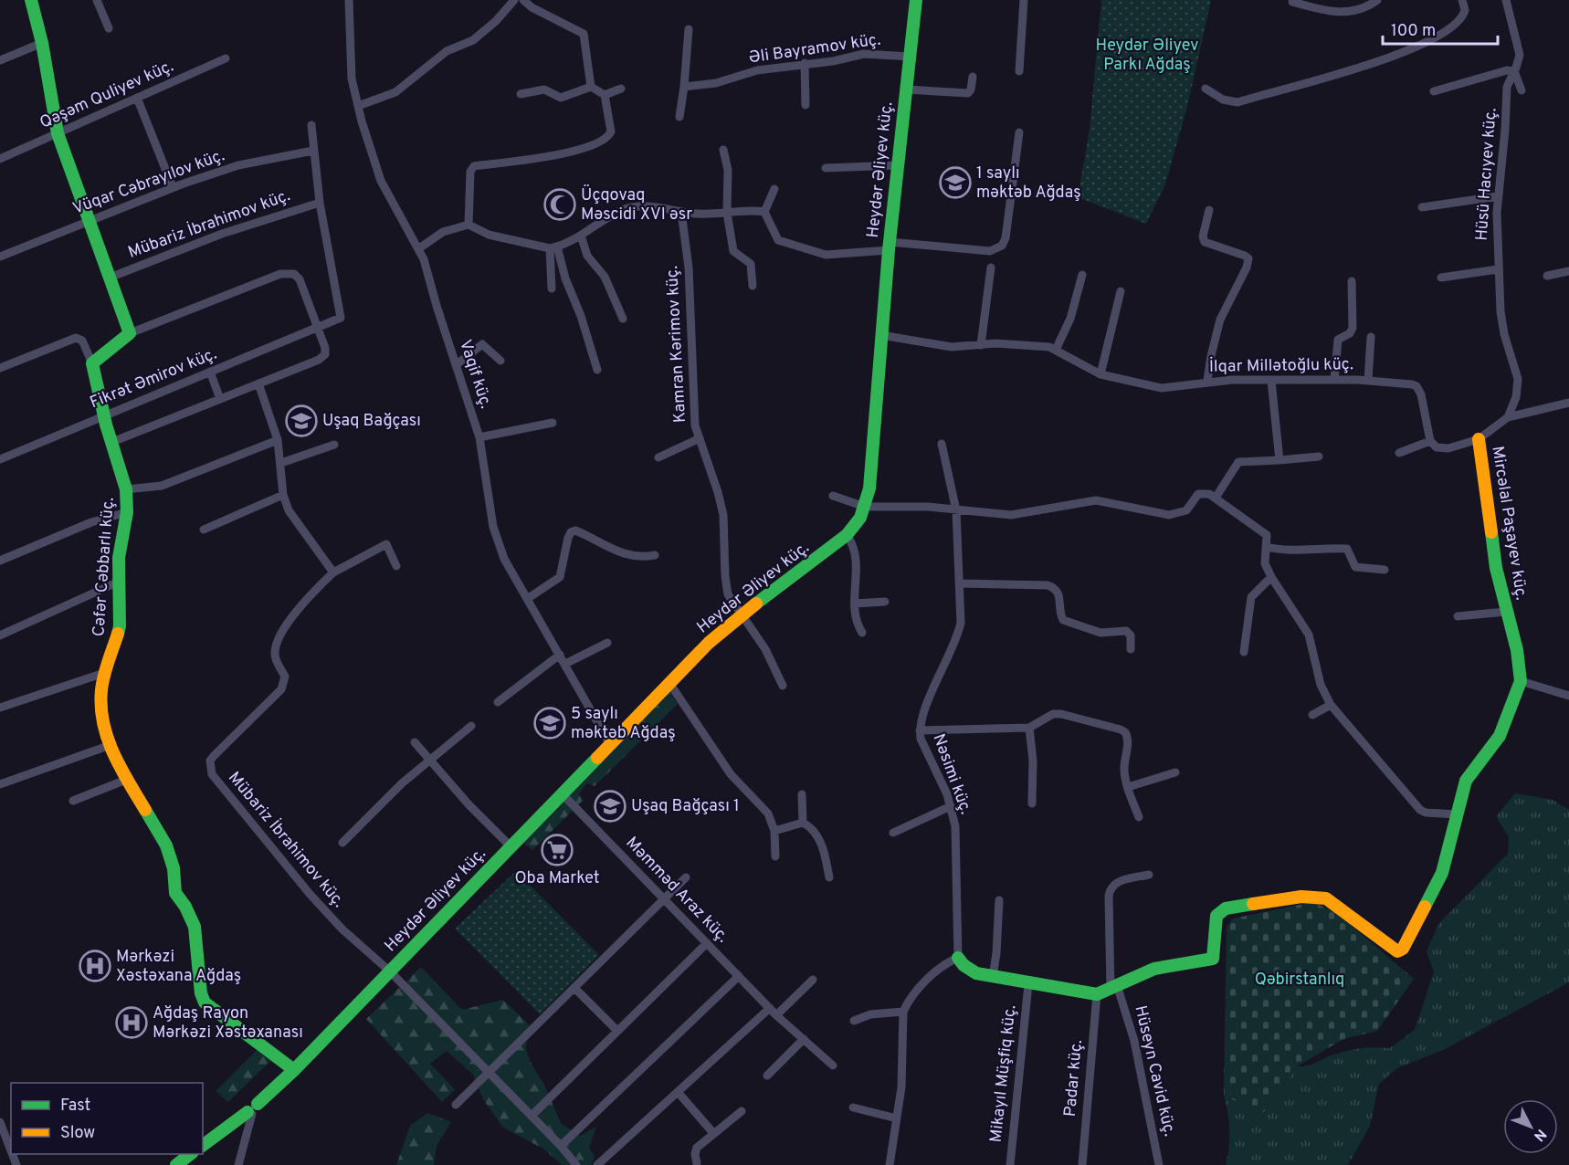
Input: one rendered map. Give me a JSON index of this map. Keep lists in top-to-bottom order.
{
  "streets": {
    "street": [
      "Əli Bayramov küç.",
      "Qəşəm Quliyev küç.",
      "Heydər Əliyev küç.",
      "Hüsü Hacıyev küç.",
      "Vüqar Cəbrayılov küç.",
      "Mübariz İbrahimov küç.",
      "Kamran Kərimov küç.",
      "İlqar Millətoğlu küç.",
      "Vaqif küç.",
      "Fikrət Əmirov küç.",
      "Mircəlal Paşayev küç.",
      "Cəfər Cəbbarlı küç.",
      "Nəsimi küç.",
      "Məmməd Araz küç.",
      "Hüseyn Cavid küç.",
      "Mikayıl Müşfiq küç.",
      "Padar küç."
    ]
  },
  "crossings": [
    ["Əli Bayramov küç.", "Heydər Əliyev küç."],
    ["Heydər Əliyev küç.", "Mübariz İbrahimov küç."],
    ["Heydər Əliyev küç.", "Kamran Kərimov küç."],
    ["Heydər Əliyev küç.", "İlqar Millətoğlu küç."],
    ["Heydər Əliyev küç.", "Vaqif küç."],
    ["Heydər Əliyev küç.", "Cəfər Cəbbarlı küç."],
    ["Heydər Əliyev küç.", "Məmməd Araz küç."],
    ["Mübariz İbrahimov küç.", "Fikrət Əmirov küç."],
    ["Fikrət Əmirov küç.", "Cəfər Cəbbarlı küç."],
    ["Mircəlal Paşayev küç.", "Hüseyn Cavid küç."],
    ["Mircəlal Paşayev küç.", "Padar küç."]
  ],
  "parks": ["Heydər Əliyev Parkı Ağdaş", "Qəbirstanlıq"],
  "places": {
    "school or university": [
      "1 saylı məktəb Ağdaş",
      "Uşaq Bağçası",
      "5 saylı məktəb Ağdaş",
      "Uşaq Bağçası 1"
    ],
    "mosque": ["Üçqovaq Məscidi XVI əsr"],
    "supermarket": ["Oba Market"],
    "hospital": ["Mərkəzi Xəstəxana Ağdaş", "Ağdaş Rayon Mərkəzi Xəstəxanası"]
  },
  "legend": ["Fast", "Slow"],
  "scale_bar": "100 m",
  "north": "bottom right"
}
